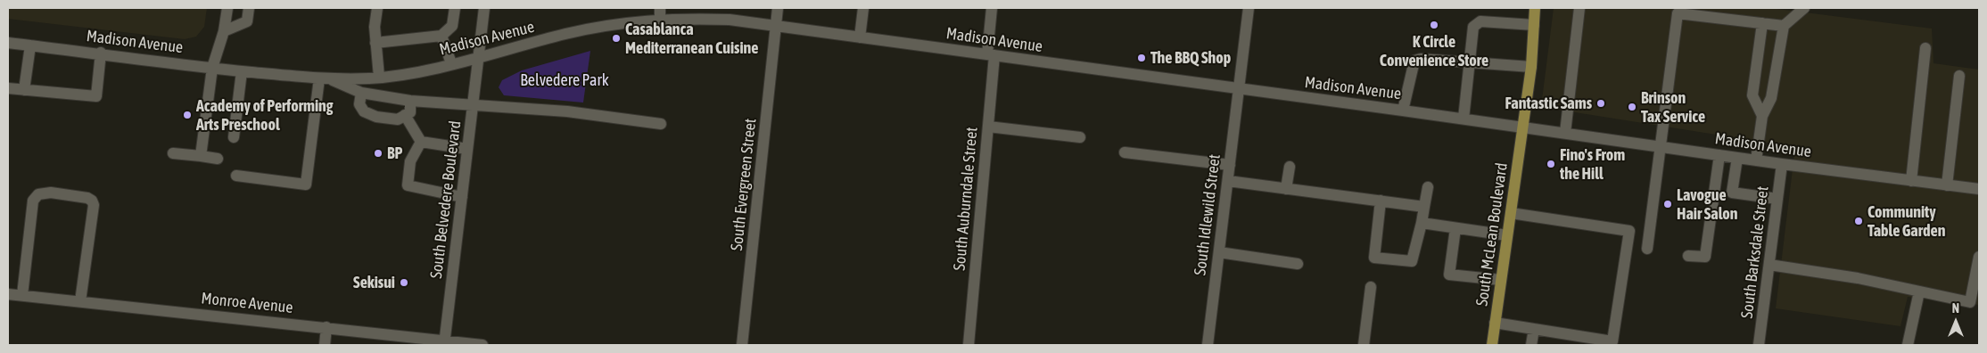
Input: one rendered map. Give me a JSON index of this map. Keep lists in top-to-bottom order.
{
  "streets": {
    "main road": ["South McLean Boulevard"],
    "street": [
      "Madison Avenue",
      "South Evergreen Street",
      "South Auburndale Street",
      "South Belvedere Boulevard",
      "South Idlewild Street",
      "South Barksdale Street",
      "Monroe Avenue"
    ]
  },
  "crossings": [
    ["Madison Avenue", "South Evergreen Street"],
    ["Madison Avenue", "South Auburndale Street"],
    ["Madison Avenue", "South Belvedere Boulevard"],
    ["Madison Avenue", "South Idlewild Street"],
    ["Madison Avenue", "South McLean Boulevard"],
    ["Madison Avenue", "South Barksdale Street"],
    ["South Belvedere Boulevard", "Monroe Avenue"]
  ],
  "parks": ["Belvedere Park"],
  "places": [
    "K Circle Convenience Store",
    "Casablanca Mediterranean Cuisine",
    "The BBQ Shop",
    "Fantastic Sams",
    "Brinson Tax Service",
    "Academy of Performing Arts Preschool",
    "BP",
    "Fino's From the Hill",
    "Lavogue Hair Salon",
    "Community Table Garden",
    "Sekisui"
  ],
  "north": "top"
}
